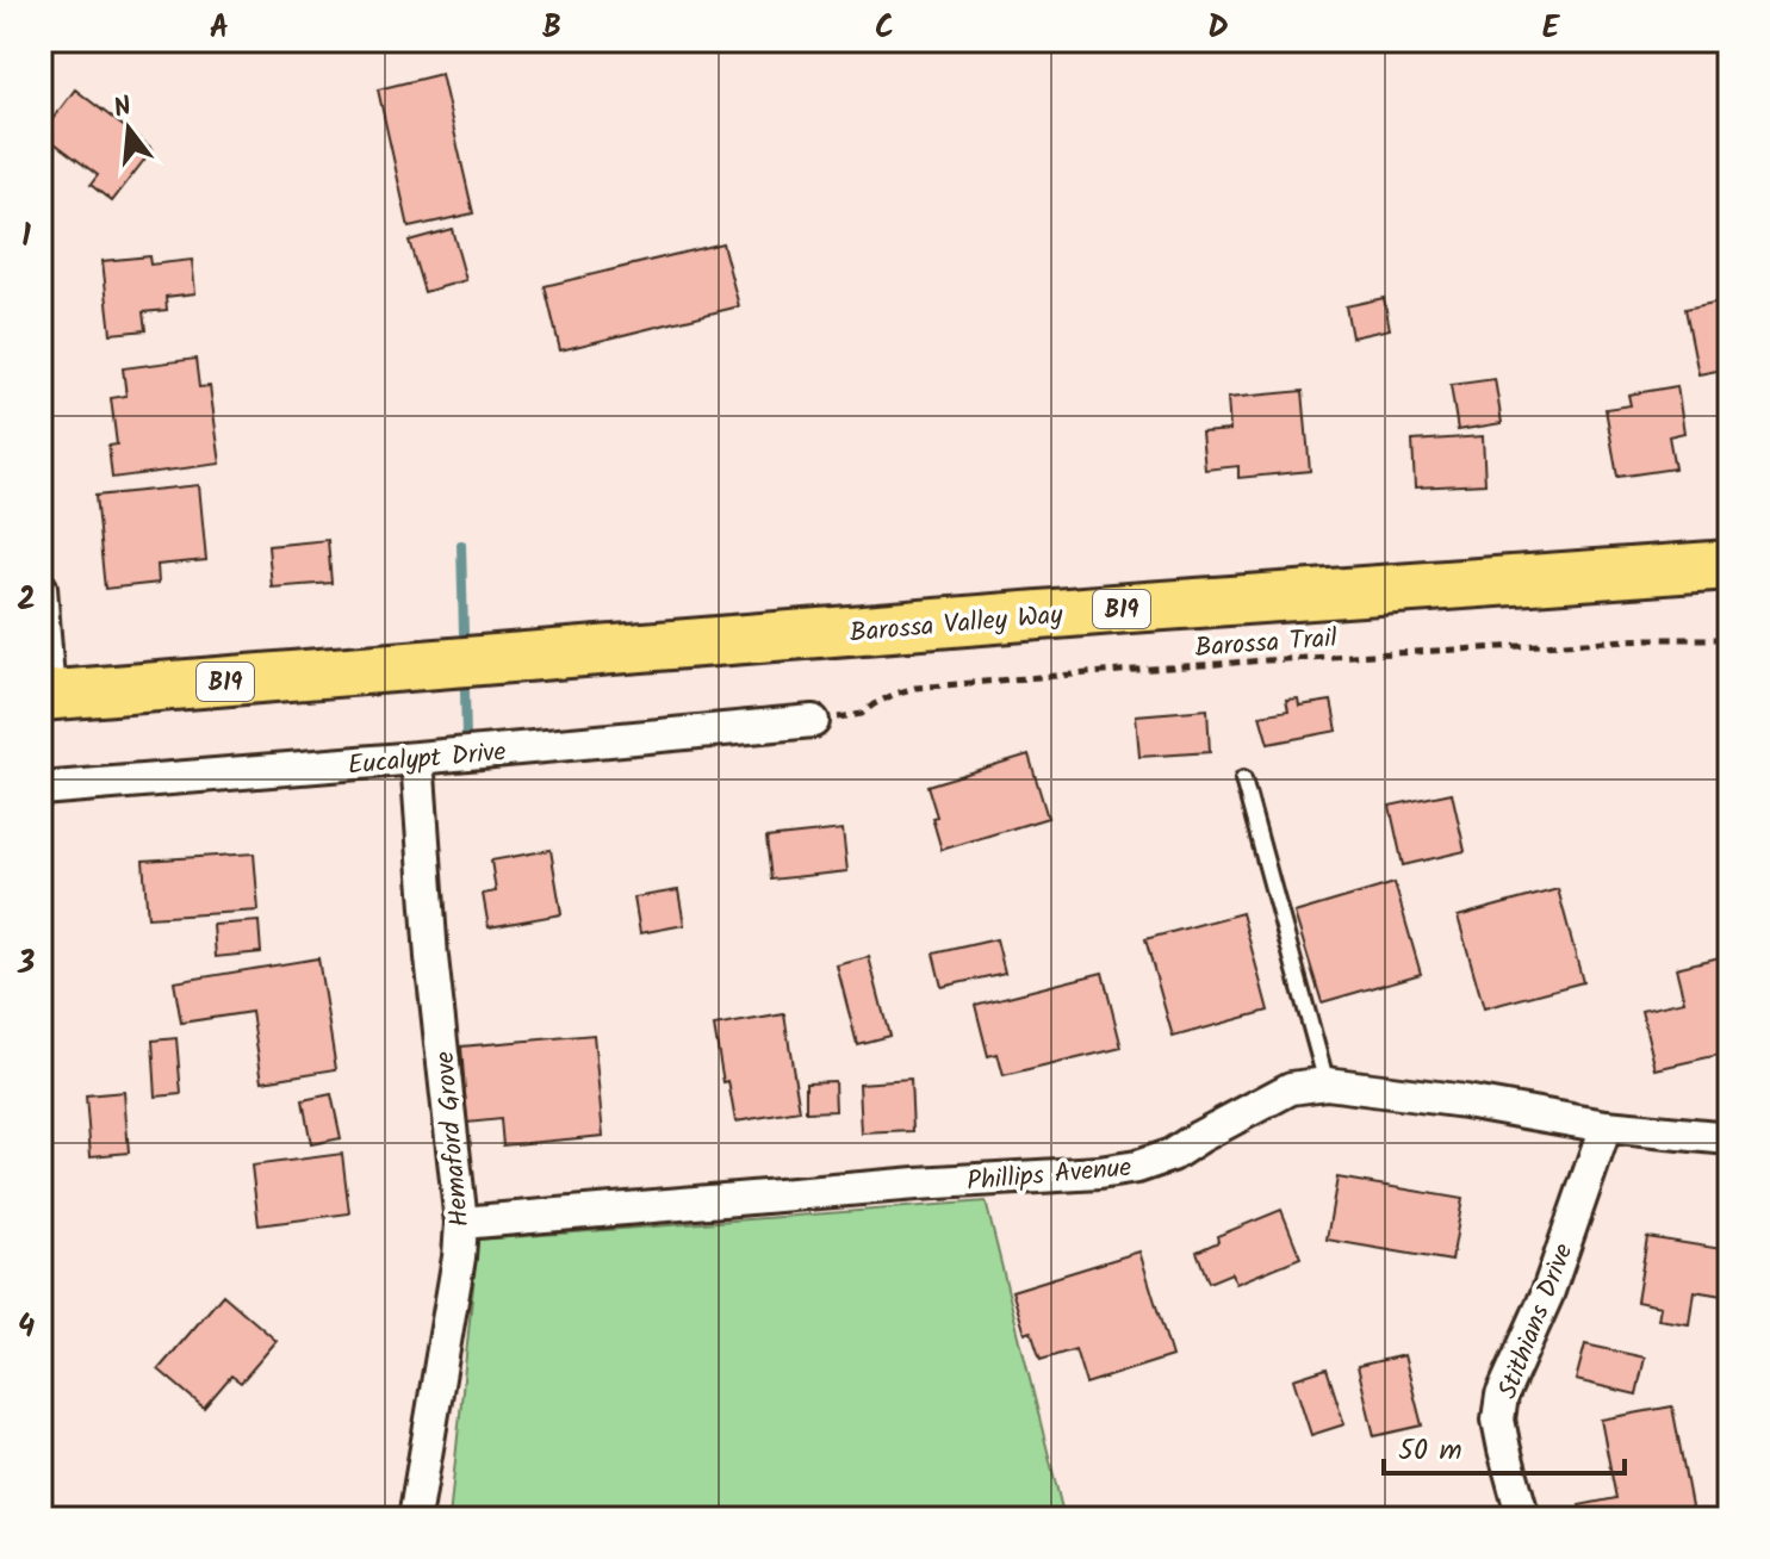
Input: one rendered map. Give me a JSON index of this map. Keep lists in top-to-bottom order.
{
  "streets": {
    "main road": ["B19", "Barossa Valley Way"],
    "street": [
      "Eucalypt Drive",
      "Hemaford Grove",
      "Phillips Avenue",
      "Stithians Drive"
    ],
    "path": ["Barossa Trail"]
  },
  "crossings": [
    ["Barossa Trail", "Eucalypt Drive"],
    ["Eucalypt Drive", "Hemaford Grove"],
    ["Hemaford Grove", "Phillips Avenue"],
    ["Phillips Avenue", "Stithians Drive"]
  ],
  "scale_bar": "50 m",
  "north": "top",
  "grid": {
    "columns": [
      "A",
      "B",
      "C",
      "D",
      "E"
    ],
    "rows": [
      "1",
      "2",
      "3",
      "4"
    ]
  }
}
